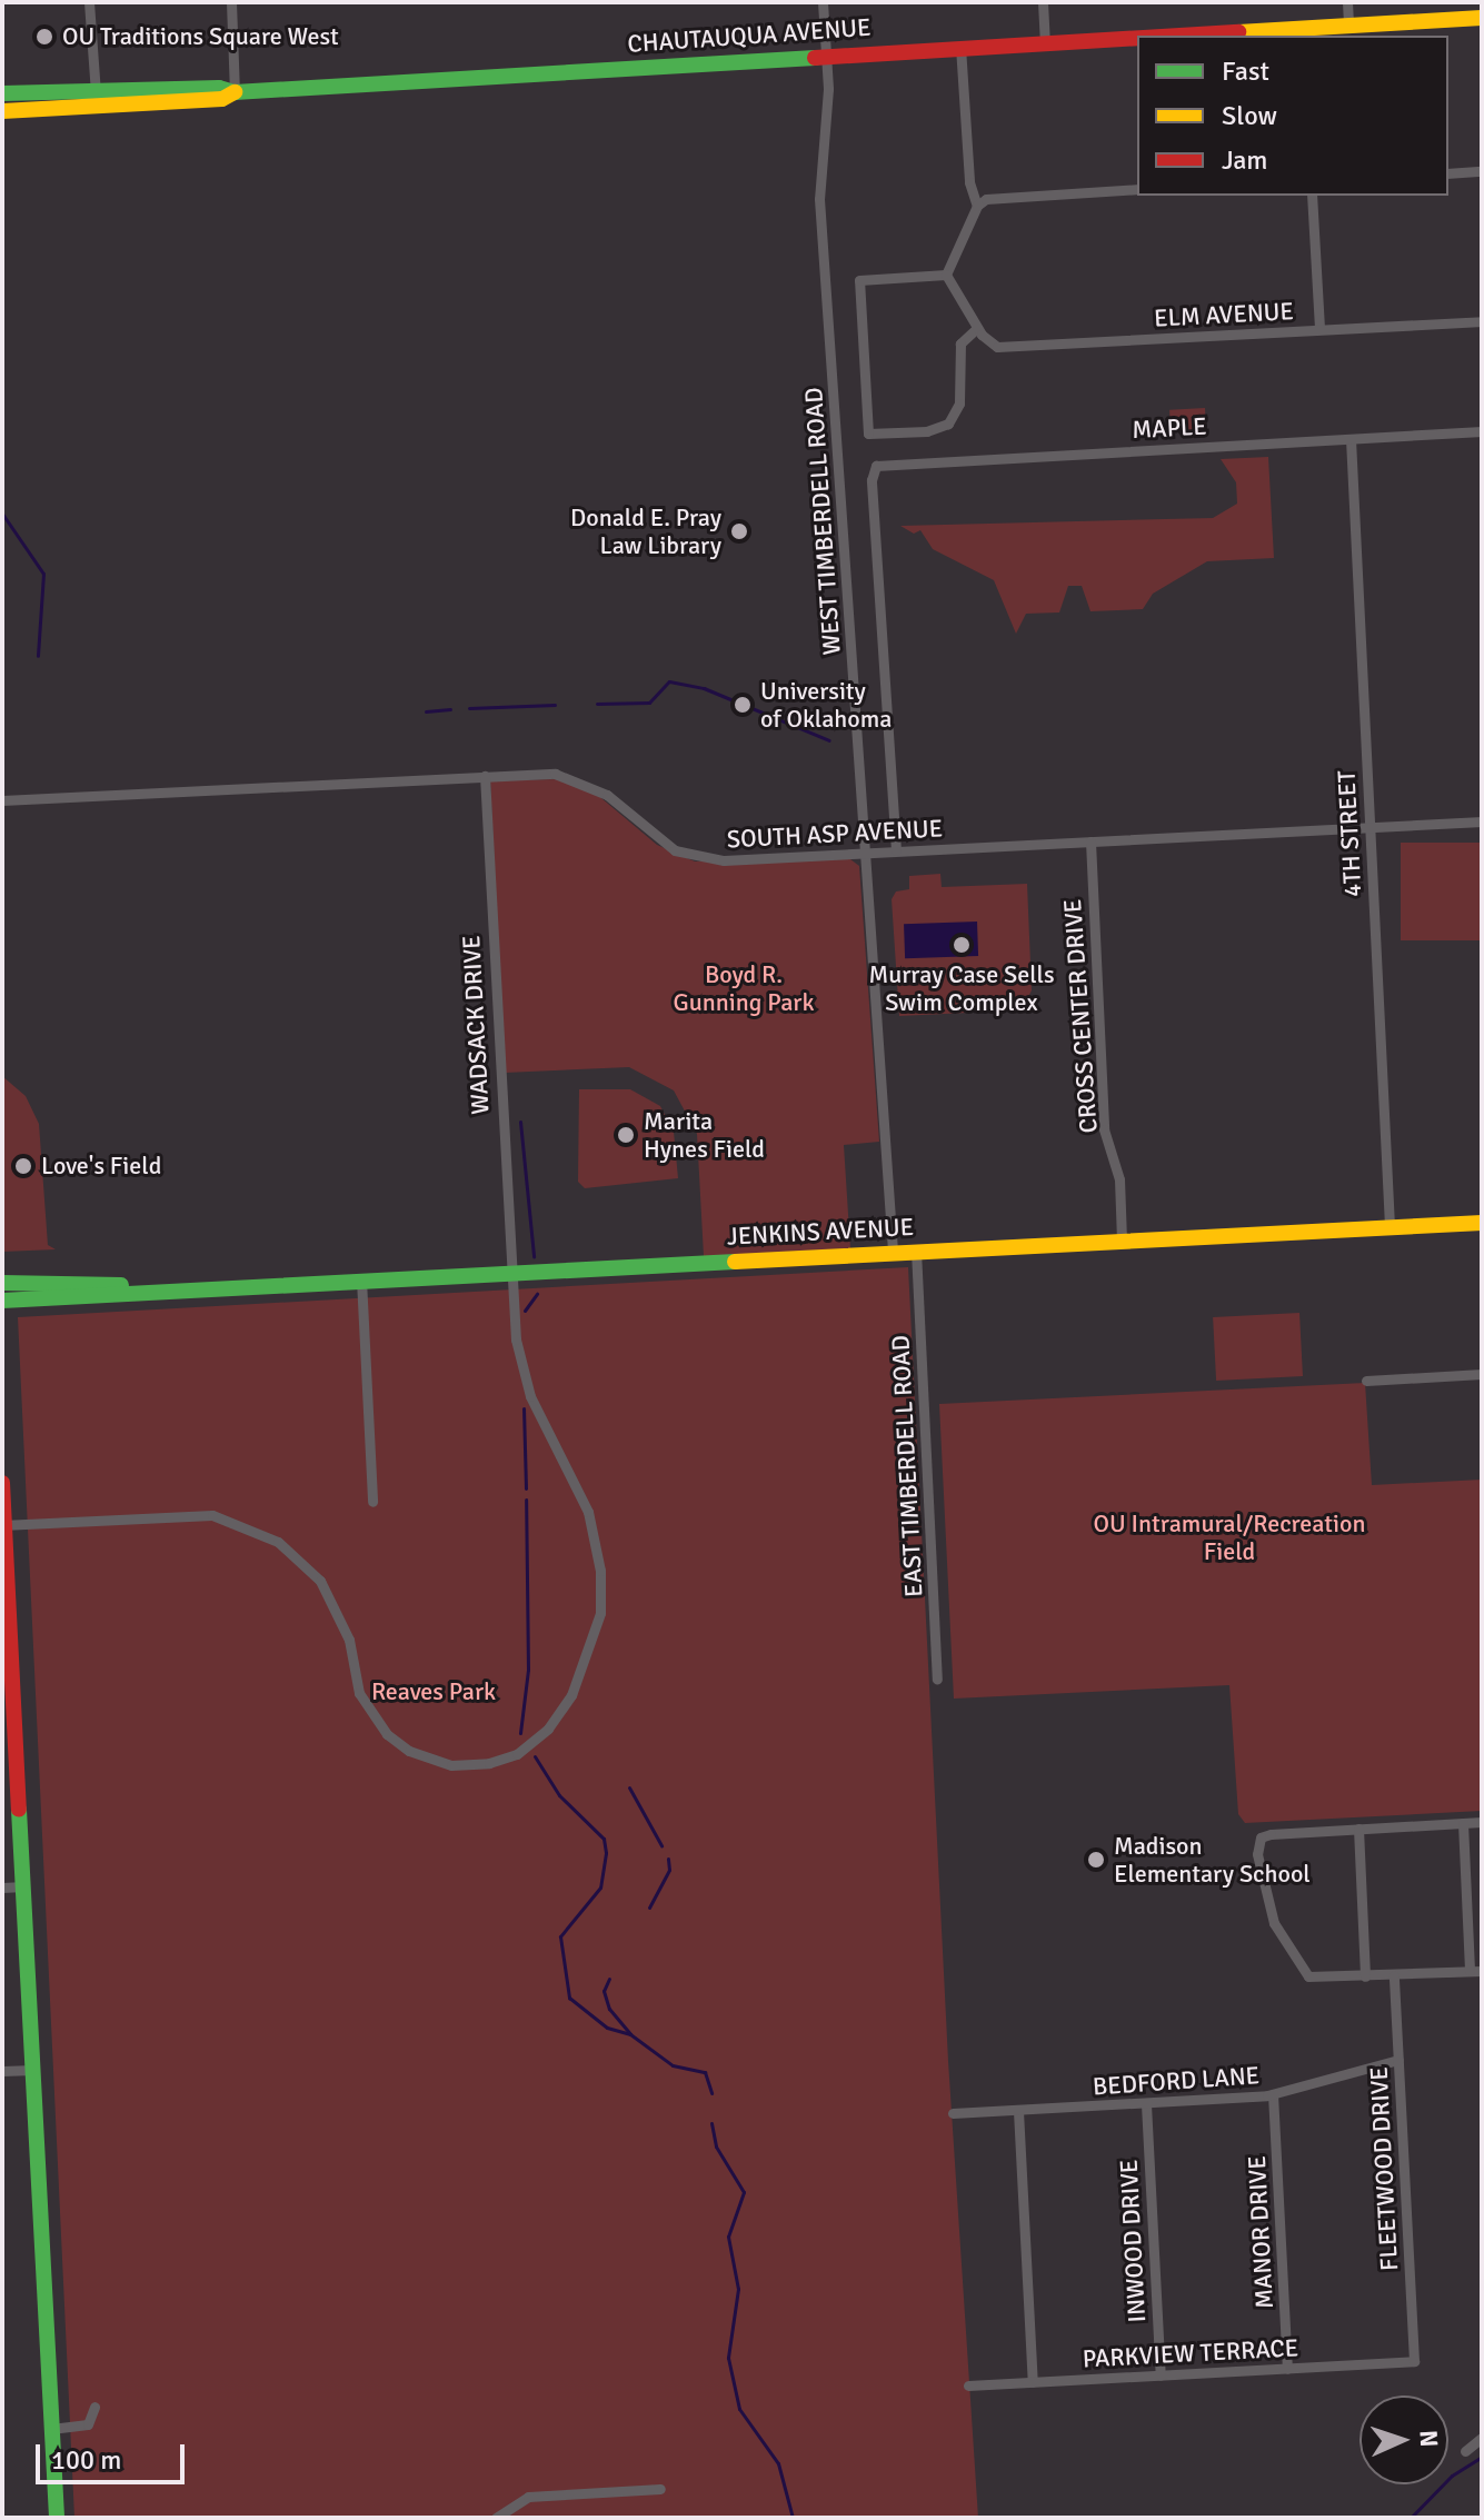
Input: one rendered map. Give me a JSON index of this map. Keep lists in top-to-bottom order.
{
  "streets": {
    "street": [
      "CHAUTAUQUA AVENUE",
      "ELM AVENUE",
      "MAPLE",
      "WEST TIMBERDELL ROAD",
      "SOUTH ASP AVENUE",
      "4TH STREET",
      "CROSS CENTER DRIVE",
      "WADSACK DRIVE",
      "JENKINS AVENUE",
      "EAST TIMBERDELL ROAD",
      "BEDFORD LANE",
      "FLEETWOOD DRIVE",
      "MANOR DRIVE",
      "INWOOD DRIVE",
      "PARKVIEW TERRACE"
    ]
  },
  "crossings": [
    ["CHAUTAUQUA AVENUE", "WEST TIMBERDELL ROAD"],
    ["MAPLE", "SOUTH ASP AVENUE"],
    ["MAPLE", "4TH STREET"],
    ["WEST TIMBERDELL ROAD", "SOUTH ASP AVENUE"],
    ["WEST TIMBERDELL ROAD", "JENKINS AVENUE"],
    ["SOUTH ASP AVENUE", "4TH STREET"],
    ["SOUTH ASP AVENUE", "CROSS CENTER DRIVE"],
    ["SOUTH ASP AVENUE", "WADSACK DRIVE"],
    ["4TH STREET", "JENKINS AVENUE"],
    ["CROSS CENTER DRIVE", "JENKINS AVENUE"],
    ["WADSACK DRIVE", "JENKINS AVENUE"],
    ["JENKINS AVENUE", "EAST TIMBERDELL ROAD"],
    ["BEDFORD LANE", "FLEETWOOD DRIVE"],
    ["BEDFORD LANE", "MANOR DRIVE"],
    ["BEDFORD LANE", "INWOOD DRIVE"],
    ["FLEETWOOD DRIVE", "PARKVIEW TERRACE"],
    ["MANOR DRIVE", "PARKVIEW TERRACE"],
    ["INWOOD DRIVE", "PARKVIEW TERRACE"]
  ],
  "parks": ["Boyd R. Gunning Park", "OU Intramural/Recreation Field", "Reaves Park"],
  "places": [
    "OU Traditions Square West",
    "Donald E. Pray Law Library",
    "University of Oklahoma",
    "Murray Case Sells Swim Complex",
    "Marita Hynes Field",
    "Love's Field",
    "Madison Elementary School"
  ],
  "legend": ["Fast", "Slow", "Jam"],
  "scale_bar": "100 m",
  "north": "right"
}
